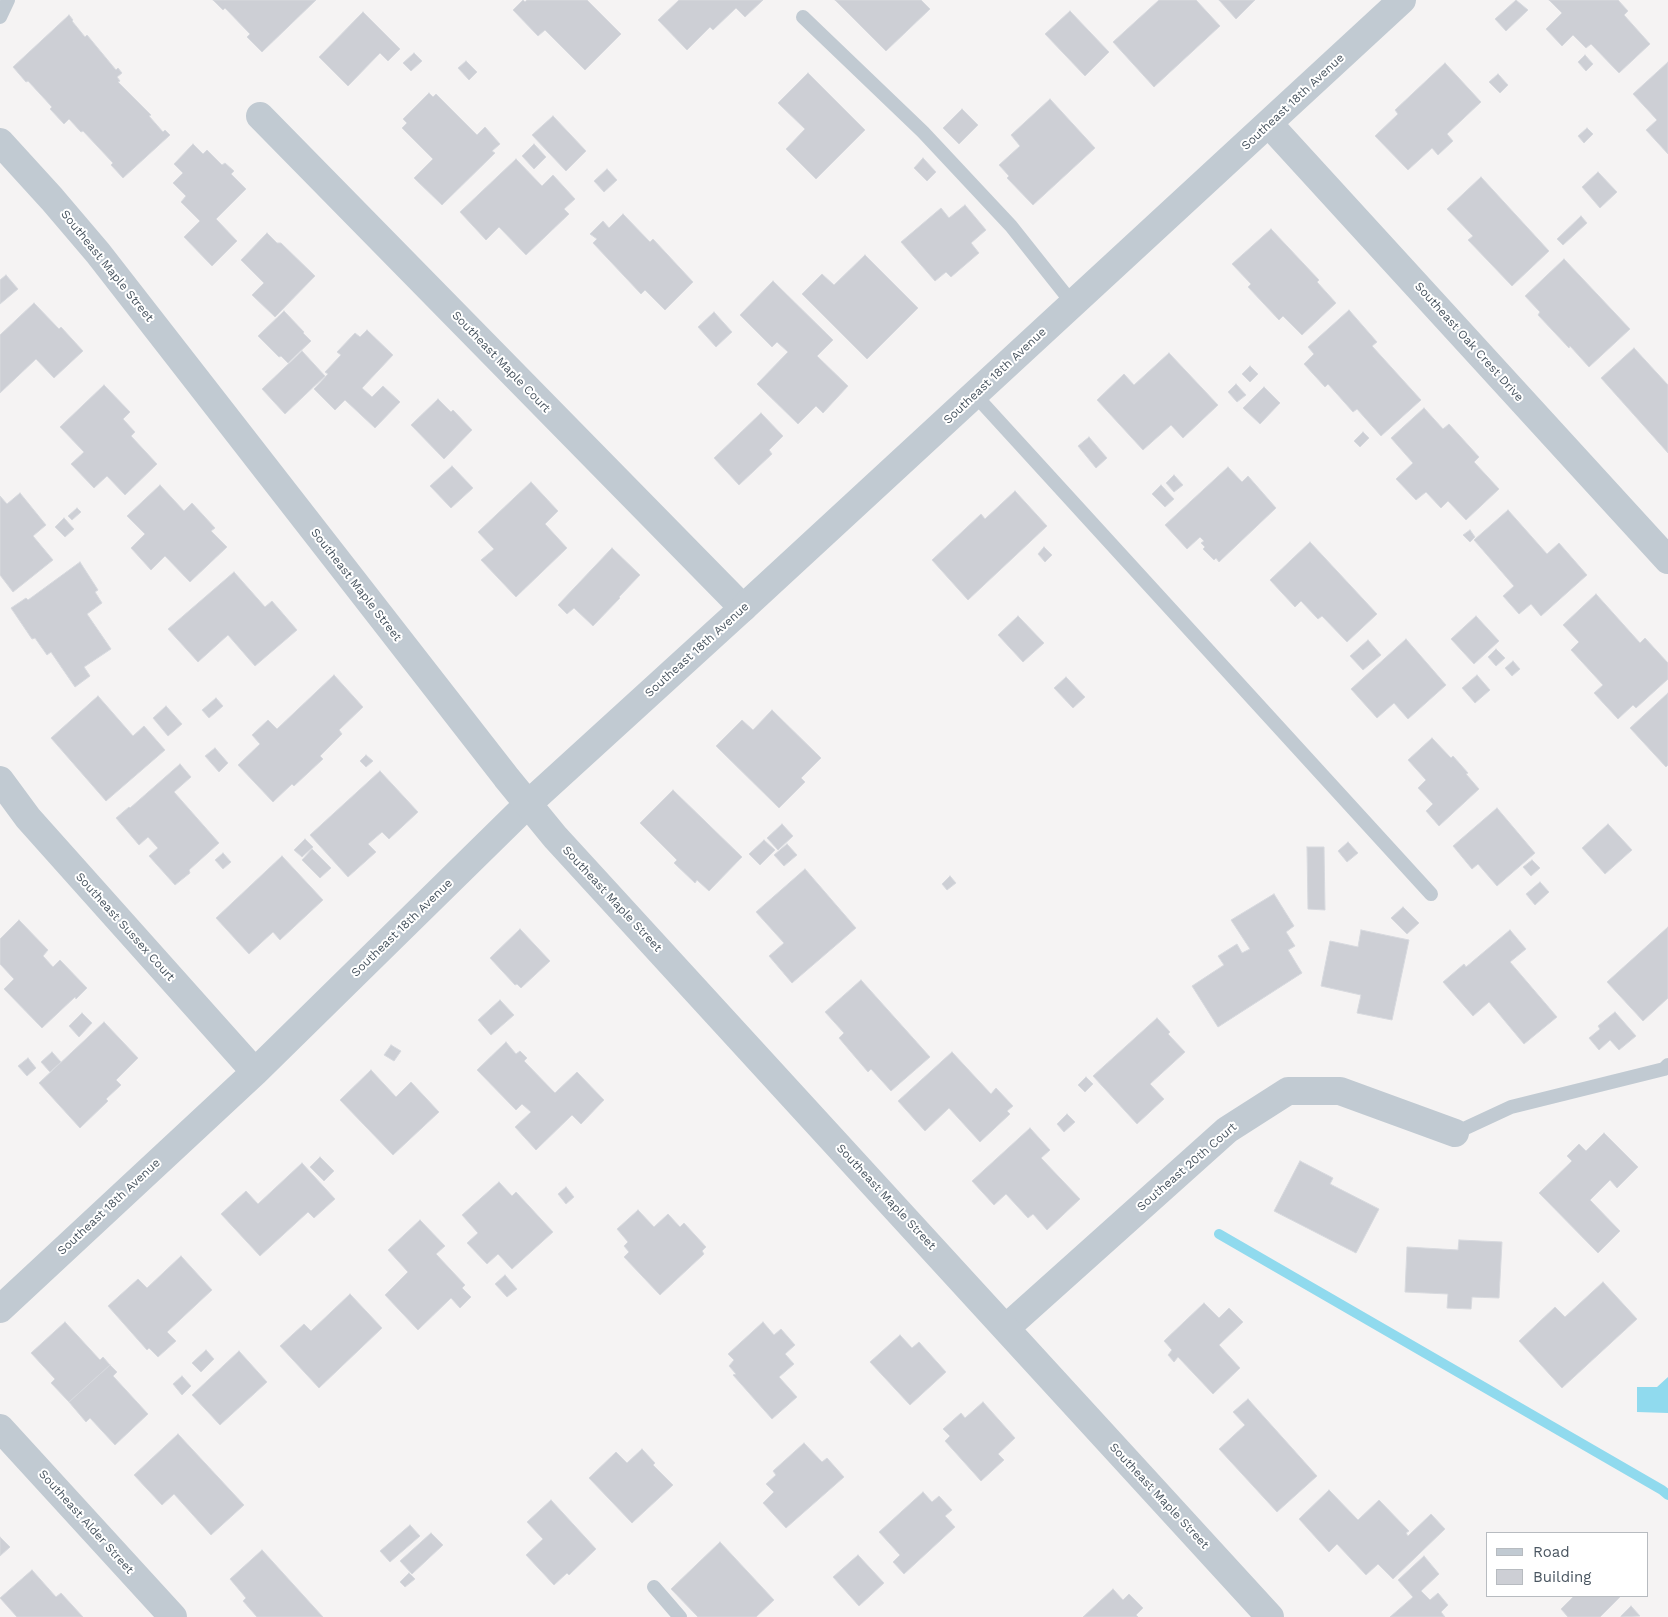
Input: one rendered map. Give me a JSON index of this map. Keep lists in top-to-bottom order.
{
  "streets": {
    "street": [
      "Southeast 18th Avenue",
      "Southeast Maple Street",
      "Southeast Oak Crest Drive",
      "Southeast Maple Court",
      "Southeast Sussex Court",
      "Southeast 20th Court",
      "Southeast Alder Street"
    ]
  },
  "crossings": [
    ["Southeast 18th Avenue", "Southeast Maple Street"],
    ["Southeast 18th Avenue", "Southeast Oak Crest Drive"],
    ["Southeast 18th Avenue", "Southeast Maple Court"],
    ["Southeast 18th Avenue", "Southeast Sussex Court"],
    ["Southeast Maple Street", "Southeast 20th Court"]
  ],
  "legend": ["Road", "Building"]
}
